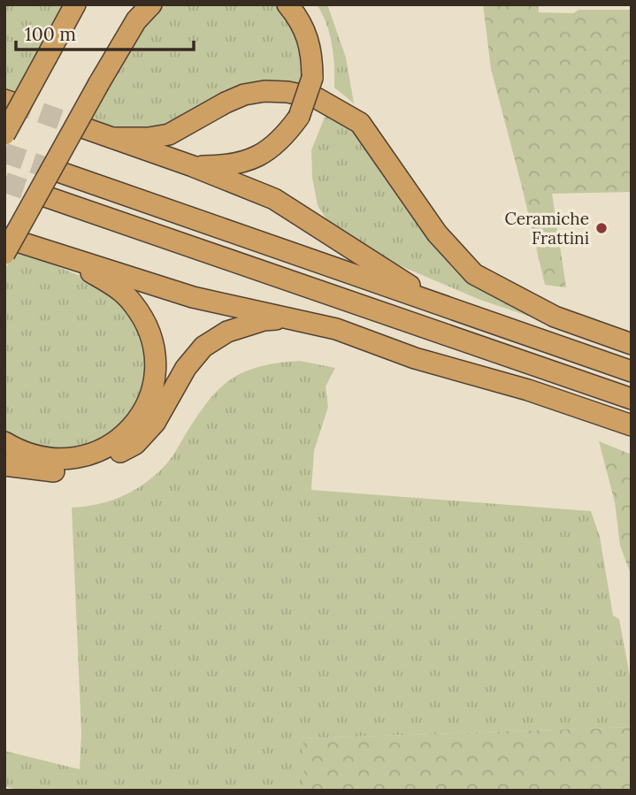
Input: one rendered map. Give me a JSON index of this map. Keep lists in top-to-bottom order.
{
  "places": ["Ceramiche Frattini"],
  "scale_bar": "100 m"
}
